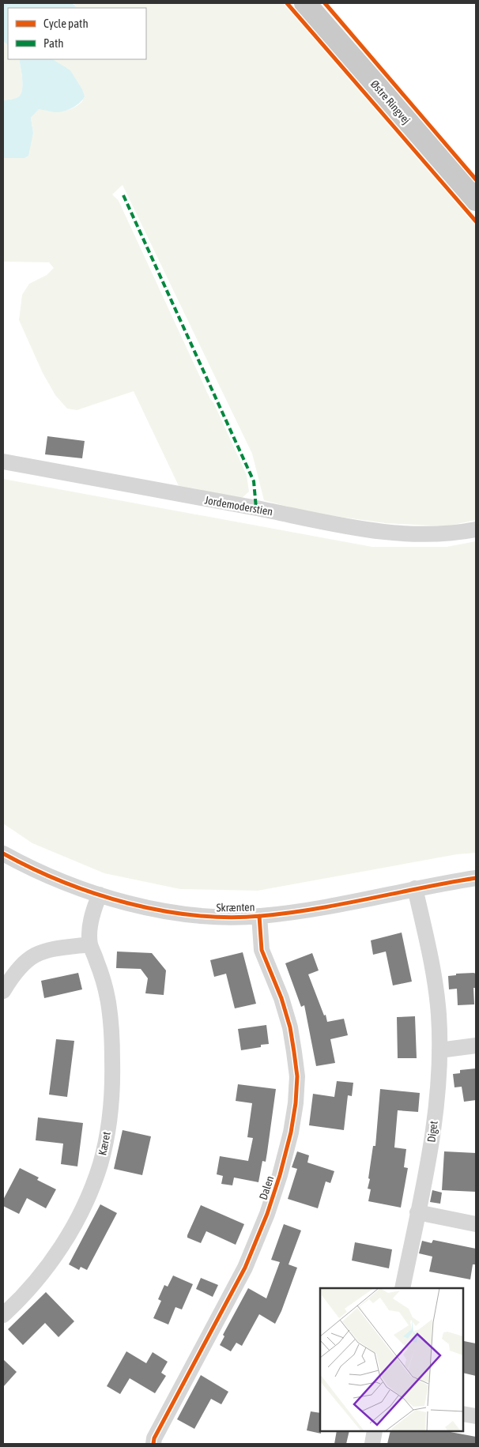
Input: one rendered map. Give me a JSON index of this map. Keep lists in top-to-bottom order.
{
  "streets": {
    "main road": ["Østre Ringvej"],
    "street": [
      "Jordemoderstien",
      "Skrænten",
      "Diget",
      "Kæret",
      "Dalen"
    ]
  },
  "crossings": [
    ["Skrænten", "Diget"],
    ["Skrænten", "Kæret"],
    ["Skrænten", "Dalen"]
  ],
  "legend": ["Cycle path", "Path"]
}
